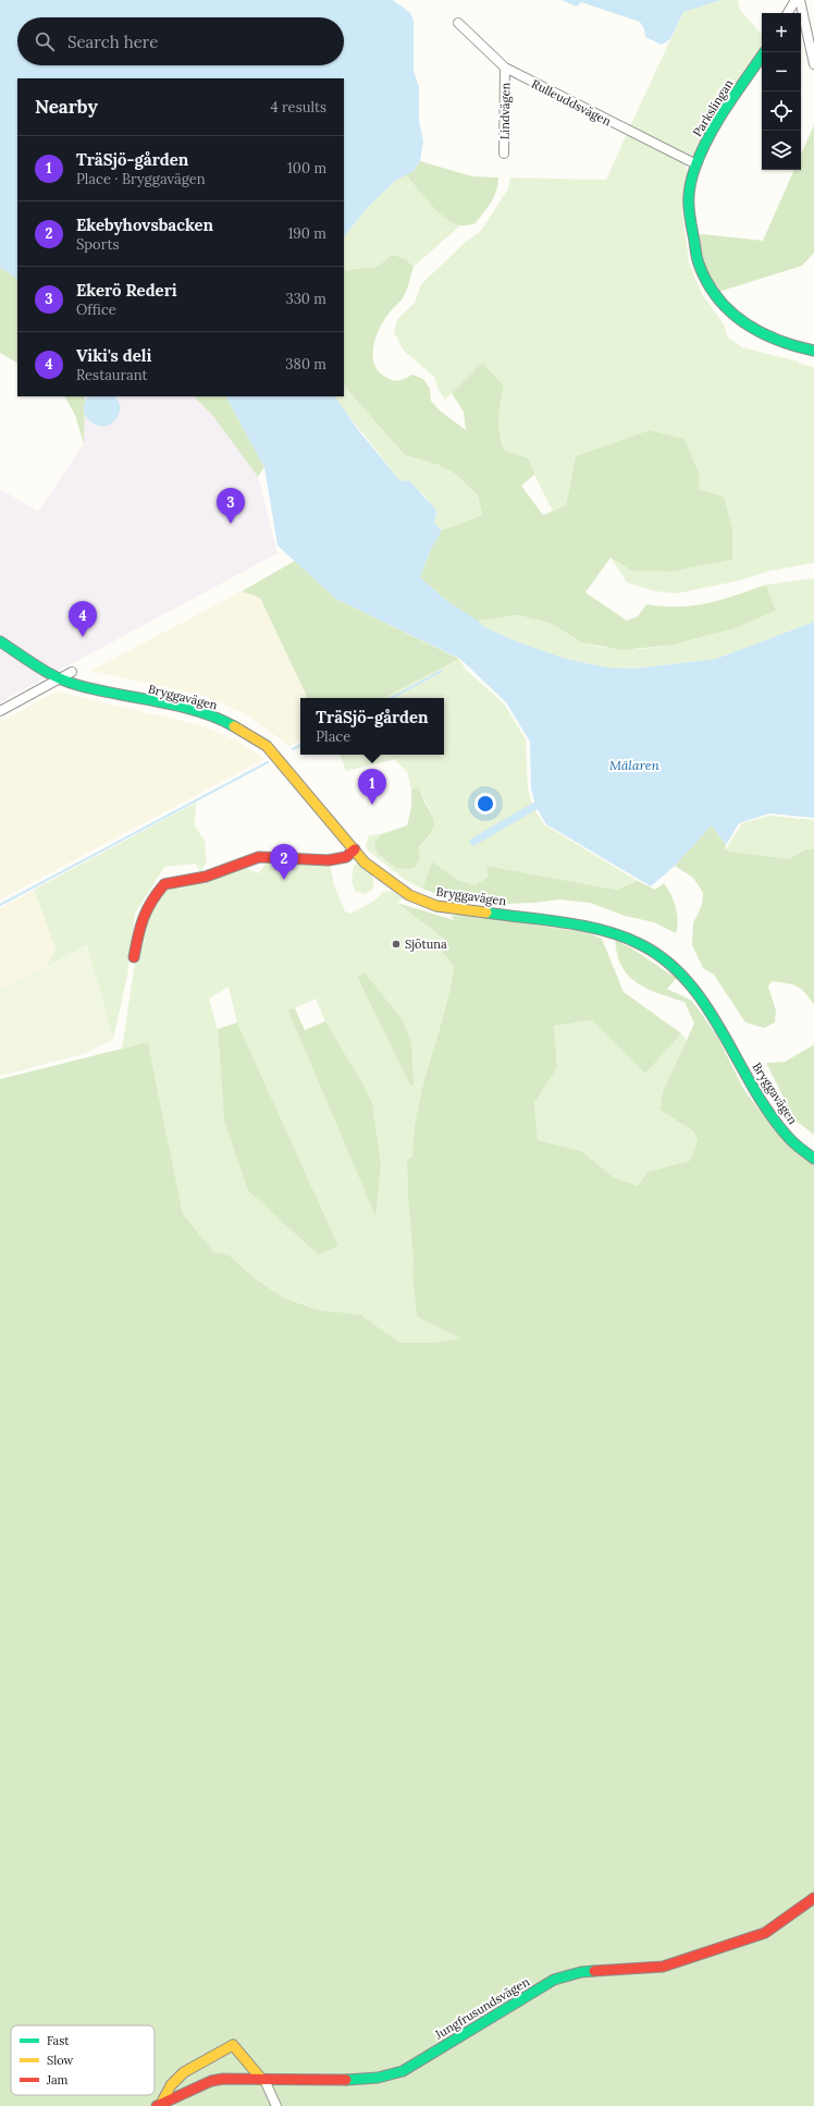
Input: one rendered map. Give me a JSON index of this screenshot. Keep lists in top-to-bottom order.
{
  "streets": {
    "street": [
      "Rulleuddsvägen",
      "Parkslingan",
      "Lindvägen",
      "Bryggavägen",
      "Jungfrusundsvägen"
    ]
  },
  "crossings": [
    ["Rulleuddsvägen", "Parkslingan"],
    ["Rulleuddsvägen", "Lindvägen"]
  ],
  "water": ["Mälaren"],
  "places": ["Sjötuna"],
  "legend": ["Fast", "Slow", "Jam"],
  "page": {
    "map_buttons": ["+", "−"],
    "search": "Search here",
    "heading": ["Nearby", "4 results"],
    "list": [
      {
        "mark": "1",
        "name": "TräSjö-gården",
        "note": "Place · Bryggavägen",
        "value": "100 m"
      },
      {
        "mark": "2",
        "name": "Ekebyhovsbacken",
        "note": "Sports",
        "value": "190 m"
      },
      {
        "mark": "3",
        "name": "Ekerö Rederi",
        "note": "Office",
        "value": "330 m"
      },
      {
        "mark": "4",
        "name": "Viki's deli",
        "note": "Restaurant",
        "value": "380 m"
      }
    ],
    "pins": [
      "3",
      "4",
      "1",
      "2"
    ],
    "popup": ["TräSjö-gården", "Place"]
  }
}
